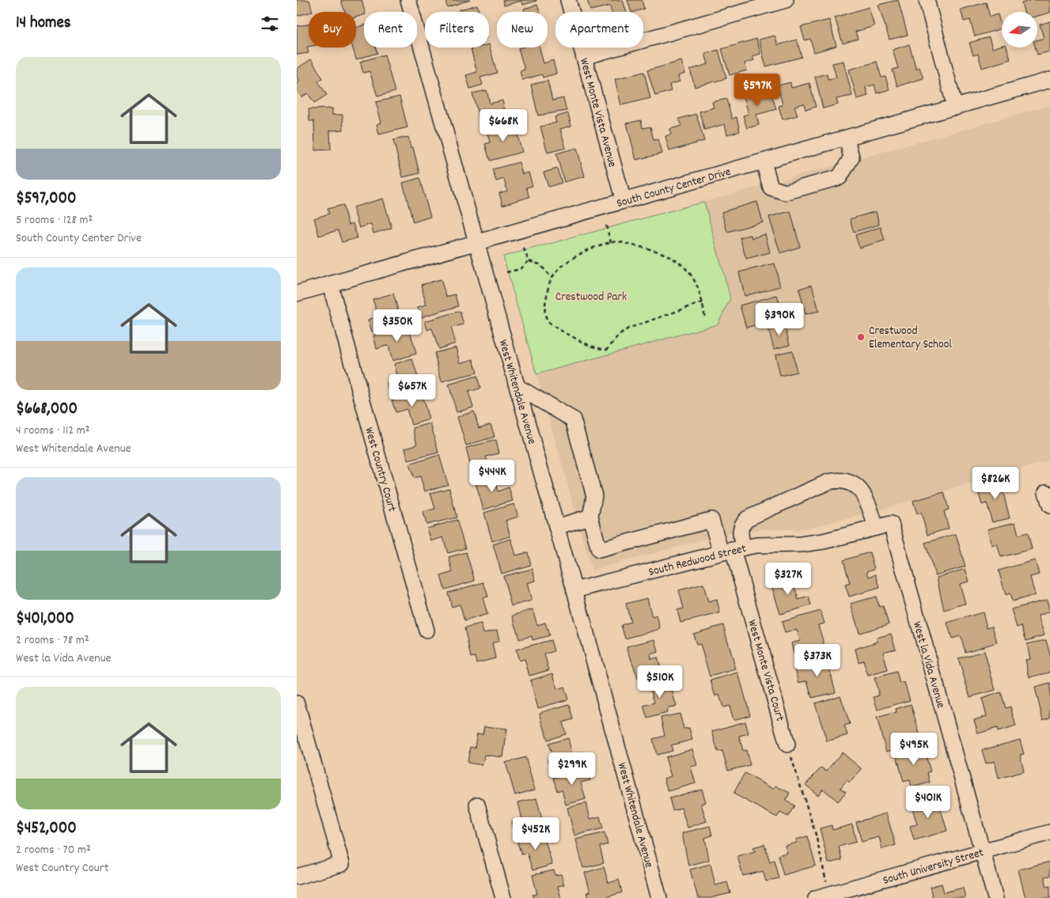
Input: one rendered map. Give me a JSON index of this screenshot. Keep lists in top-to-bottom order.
{
  "streets": {
    "street": [
      "West Monte Vista Avenue",
      "South County Center Drive",
      "West Whitendale Avenue",
      "West Country Court",
      "South Redwood Street",
      "West la Vida Avenue",
      "West Monte Vista Court",
      "South University Street"
    ]
  },
  "crossings": [
    ["West Monte Vista Avenue", "South County Center Drive"],
    ["South County Center Drive", "West Whitendale Avenue"],
    ["South County Center Drive", "West Country Court"],
    ["West Whitendale Avenue", "South Redwood Street"],
    ["South Redwood Street", "West la Vida Avenue"],
    ["South Redwood Street", "West Monte Vista Court"],
    ["West la Vida Avenue", "South University Street"]
  ],
  "parks": ["Crestwood Park"],
  "places": ["Crestwood Elementary School"],
  "north": "left",
  "page": {
    "heading": "14 homes",
    "chip": [
      "Buy",
      "Rent",
      "Filters",
      "New",
      "Apartment"
    ],
    "list": [
      {
        "name": "$597,000",
        "note": "5 rooms · 128 m² · South County Center Drive"
      },
      {
        "name": "$668,000",
        "note": "4 rooms · 112 m² · West Whitendale Avenue"
      },
      {
        "name": "$401,000",
        "note": "2 rooms · 78 m² · West la Vida Avenue"
      },
      {
        "name": "$452,000",
        "note": "2 rooms · 70 m² · West Country Court"
      }
    ],
    "price": [
      "$597K",
      "$668K",
      "$390K",
      "$350K",
      "$657K",
      "$444K",
      "$826K",
      "$327K",
      "$373K",
      "$510K",
      "$495K",
      "$299K",
      "$401K",
      "$452K"
    ]
  }
}
